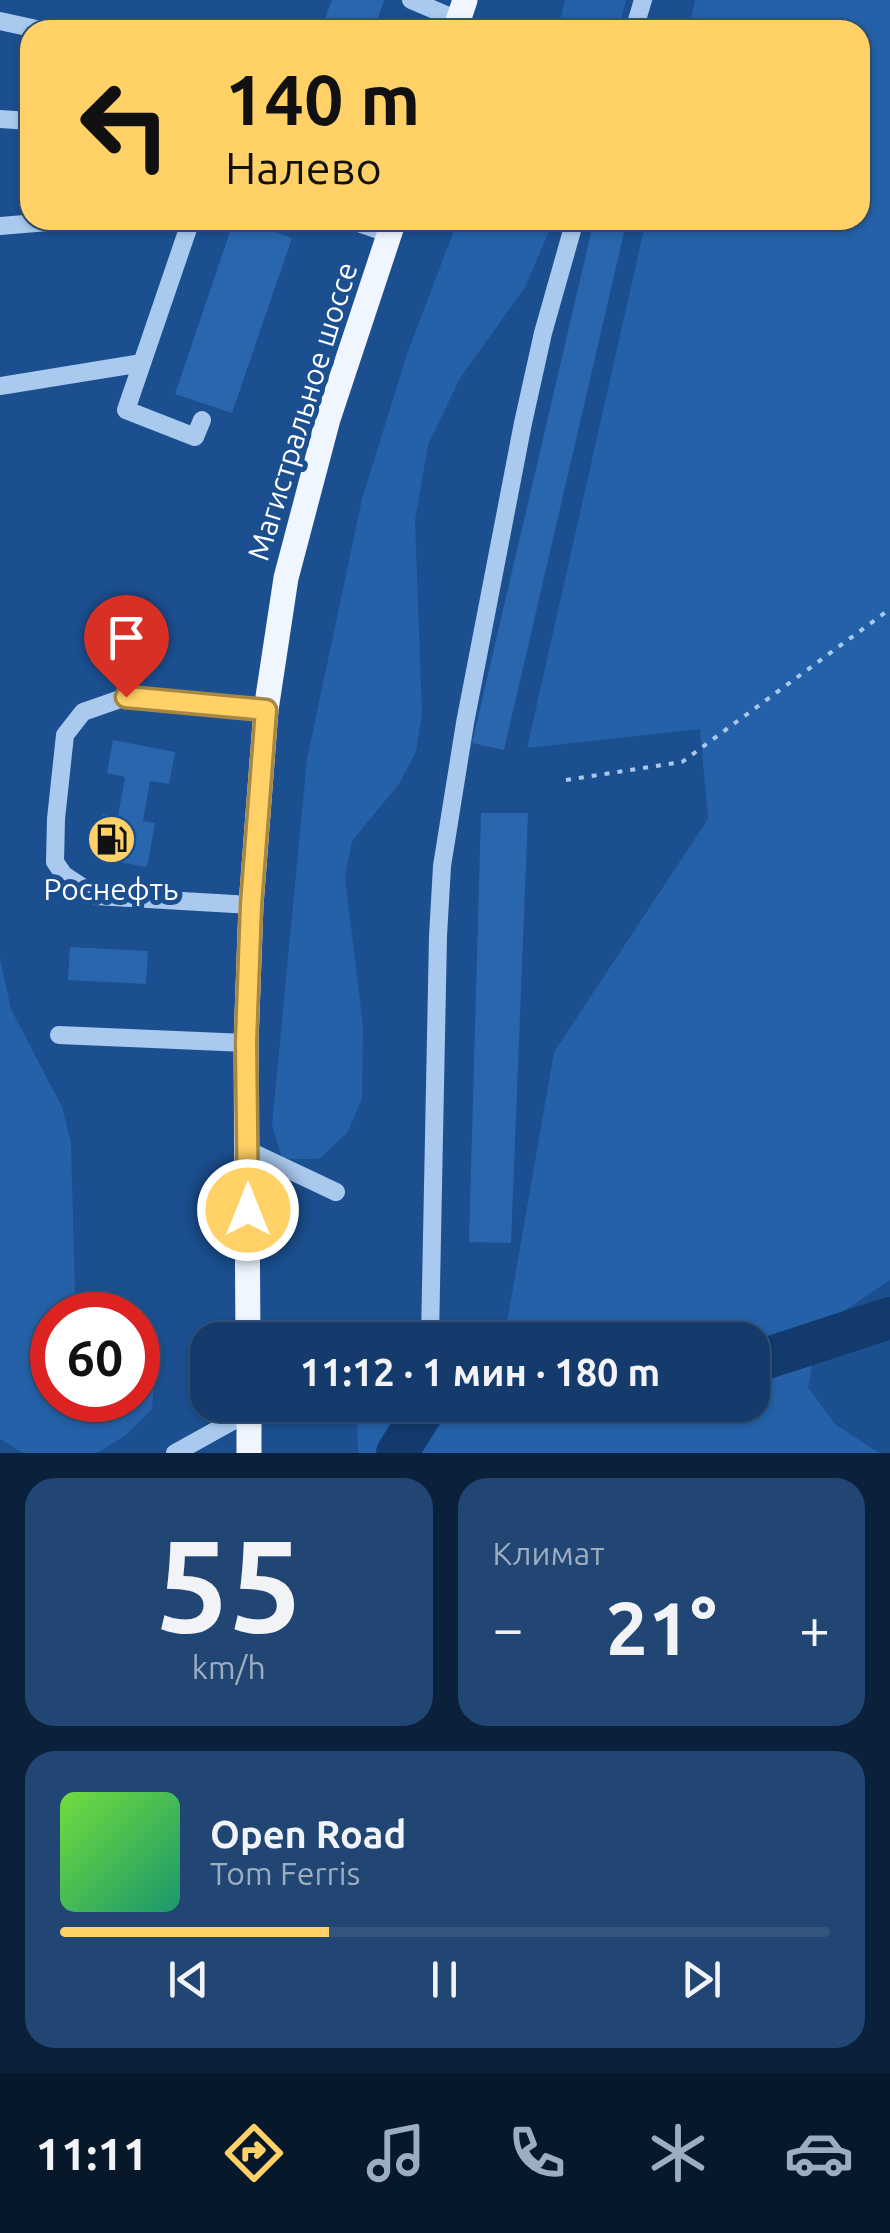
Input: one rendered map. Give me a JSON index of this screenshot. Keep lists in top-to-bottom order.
{
  "streets": {
    "main road": ["Магистральное шоссе"]
  },
  "places": {
    "fuel station": ["Роснефть"]
  },
  "page": {
    "turn": ["140 m", "Налево"],
    "limit": "60",
    "trip": "11:12 · 1 мин · 180 m",
    "tile": [
      ["55", "km/h"],
      "Климат"
    ],
    "heat": ["−", "21°", "+"],
    "song": ["Open Road", "Tom Ferris"],
    "tabs": "11:11"
  }
}
